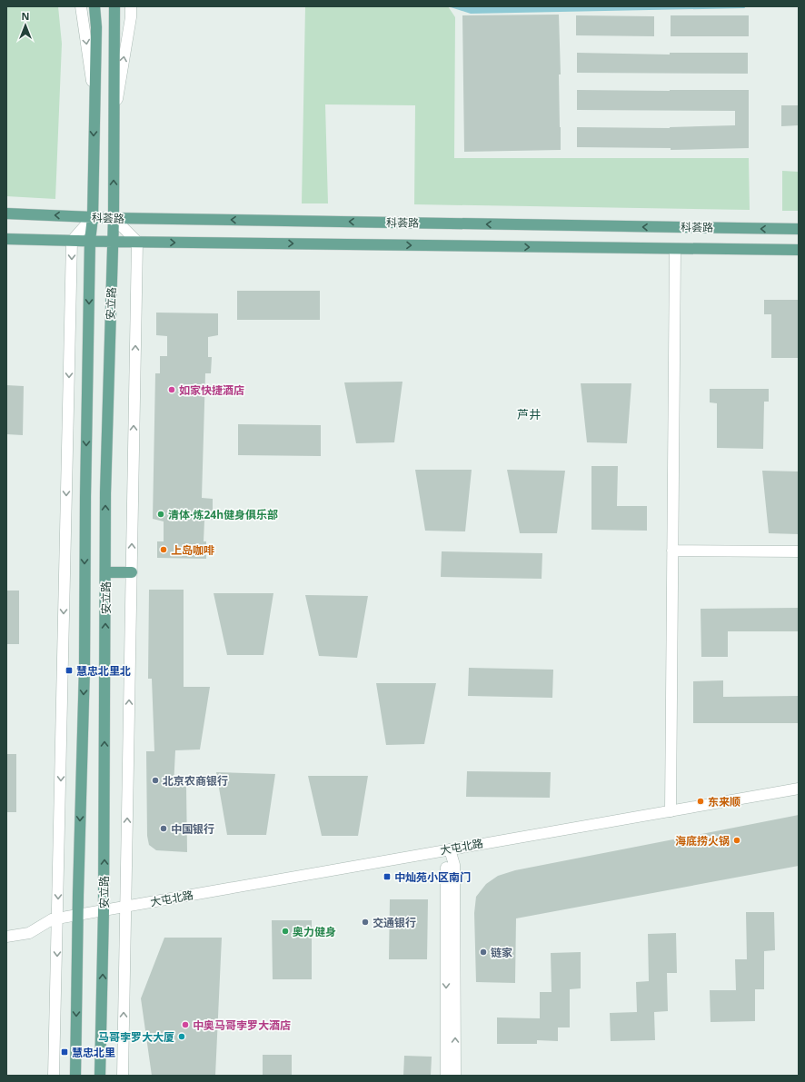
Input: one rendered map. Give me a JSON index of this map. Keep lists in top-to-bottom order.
{
  "streets": {
    "main road": ["科荟路", "安立路"],
    "street": ["大屯北路"]
  },
  "crossings": [
    ["科荟路", "安立路"],
    ["安立路", "大屯北路"]
  ],
  "districts": ["芦井"],
  "places": {
    "other": [
      "如家快捷酒店",
      "清体·炼24h健身俱乐部",
      "上岛咖啡",
      "北京农商银行",
      "东来顺",
      "中国银行",
      "海底捞火锅",
      "交通银行",
      "奥力健身",
      "链家",
      "中奥马哥孛罗大酒店",
      "马哥孛罗大大厦"
    ],
    "transit": ["慧忠北里北", "中灿苑小区南门", "慧忠北里"]
  },
  "north": "top"
}
